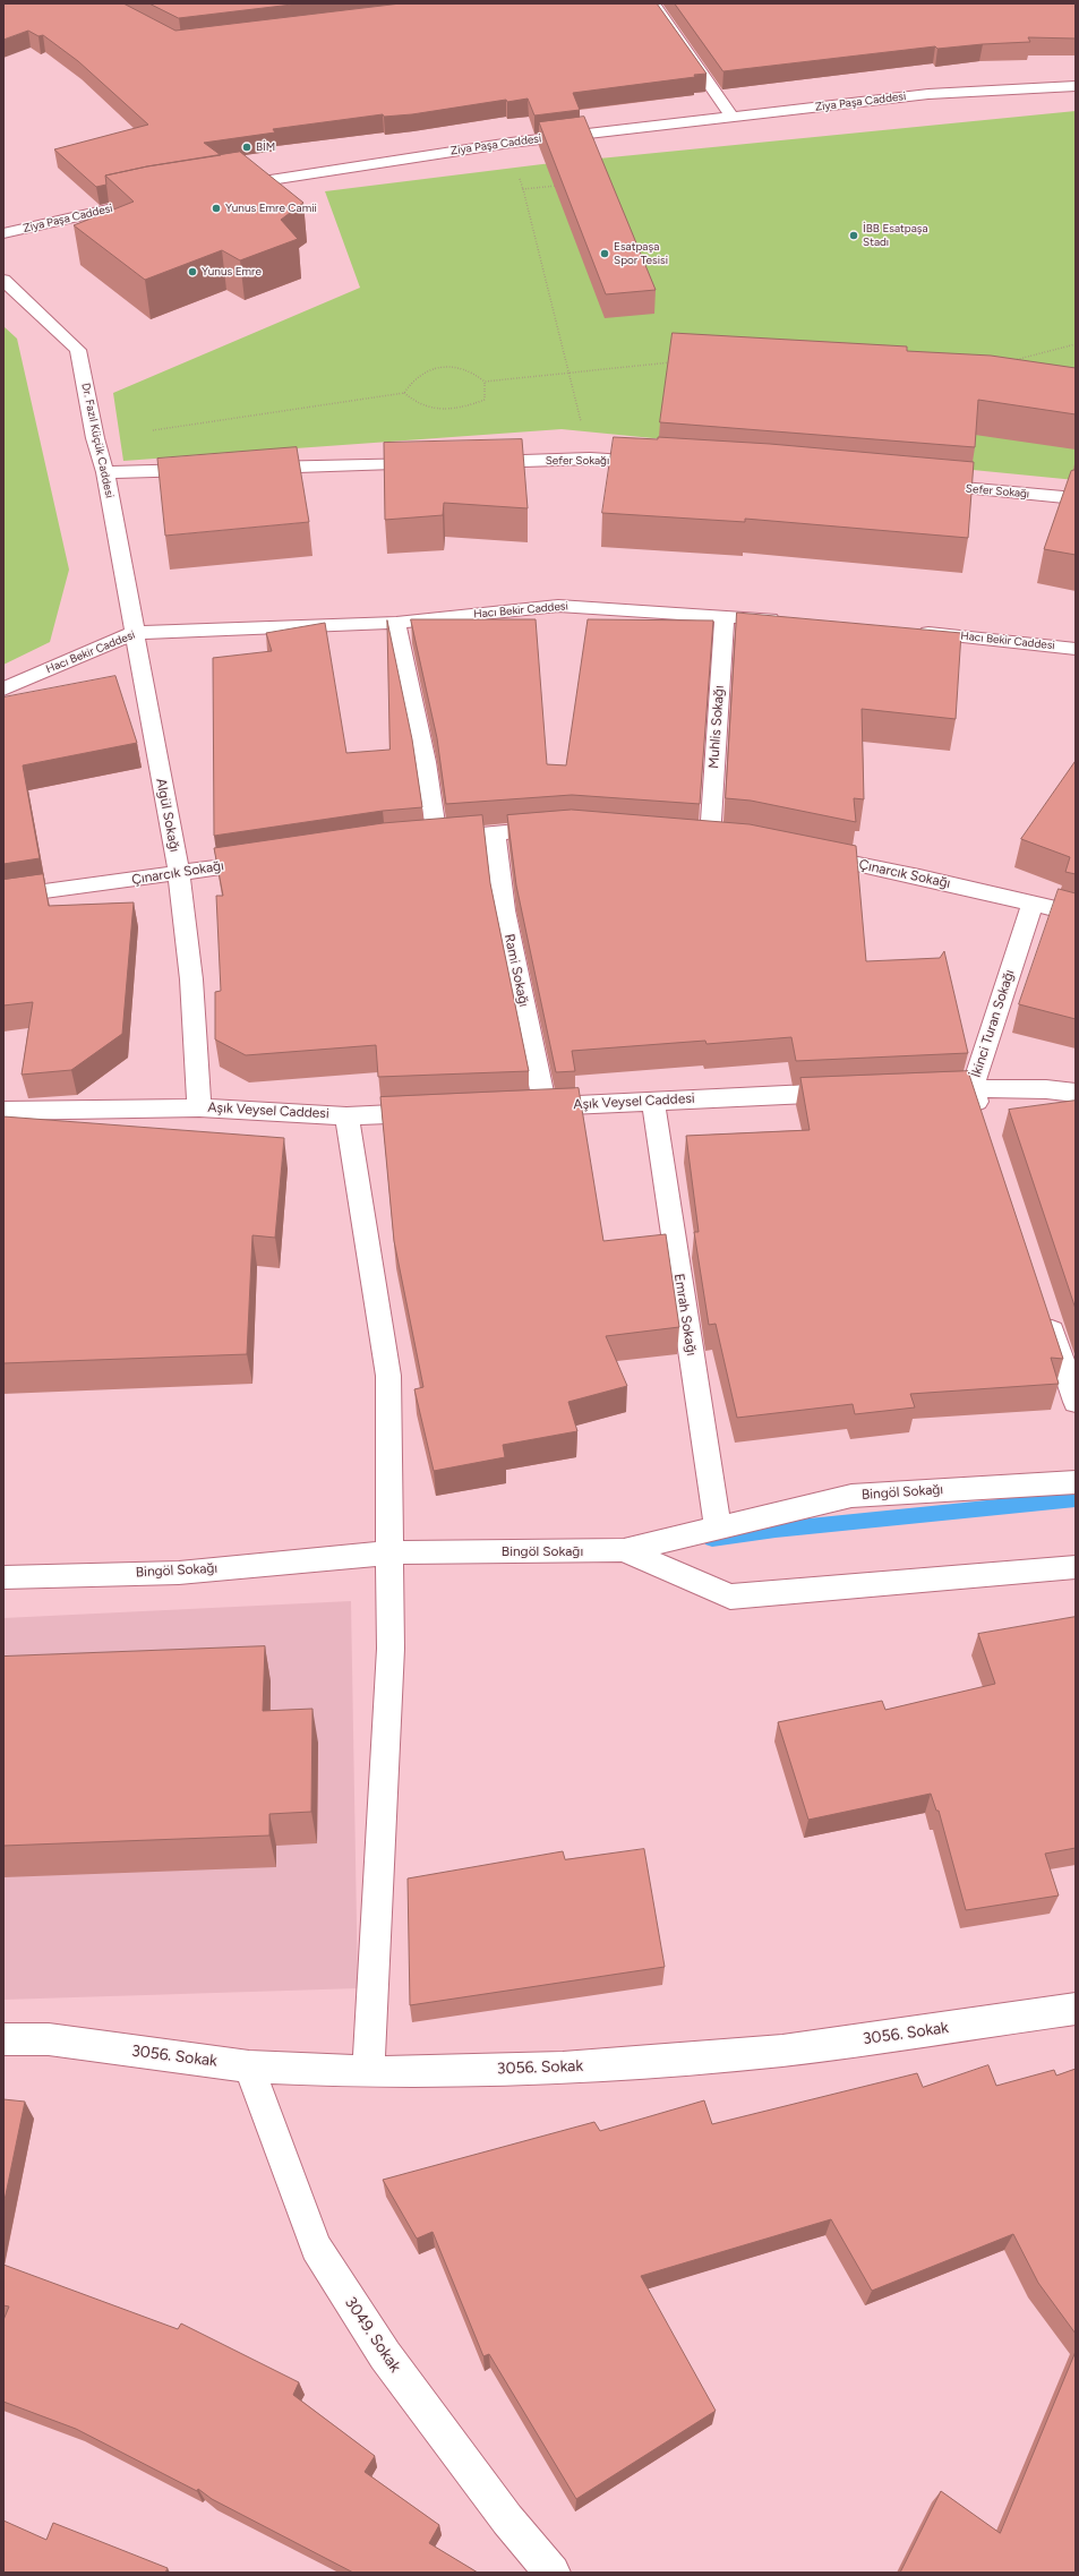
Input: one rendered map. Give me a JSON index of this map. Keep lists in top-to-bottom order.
{
  "streets": {
    "street": [
      "Ziya Paşa Caddesi",
      "Dr. Fazıl Küçük Caddesi",
      "Sefer Sokağı",
      "Hacı Bekir Caddesi",
      "Muhlis Sokağı",
      "Algül Sokağı",
      "Çınarcık Sokağı",
      "Rami Sokağı",
      "İkinci Turan Sokağı",
      "Aşık Veysel Caddesi",
      "Emrah Sokağı",
      "Bingöl Sokağı",
      "3056. Sokak",
      "3049. Sokak"
    ]
  },
  "crossings": [
    ["Dr. Fazıl Küçük Caddesi", "Hacı Bekir Caddesi"],
    ["Dr. Fazıl Küçük Caddesi", "Algül Sokağı"],
    ["Hacı Bekir Caddesi", "Muhlis Sokağı"],
    ["Hacı Bekir Caddesi", "Algül Sokağı"],
    ["Algül Sokağı", "Çınarcık Sokağı"],
    ["Algül Sokağı", "Aşık Veysel Caddesi"],
    ["Çınarcık Sokağı", "İkinci Turan Sokağı"],
    ["Rami Sokağı", "Aşık Veysel Caddesi"],
    ["Aşık Veysel Caddesi", "Emrah Sokağı"],
    ["Emrah Sokağı", "Bingöl Sokağı"],
    ["3056. Sokak", "3049. Sokak"]
  ],
  "places": [
    "BİM",
    "Yunus Emre Camii",
    "İBB Esatpaşa Stadı",
    "Esatpaşa Spor Tesisi",
    "Yunus Emre"
  ]
}
